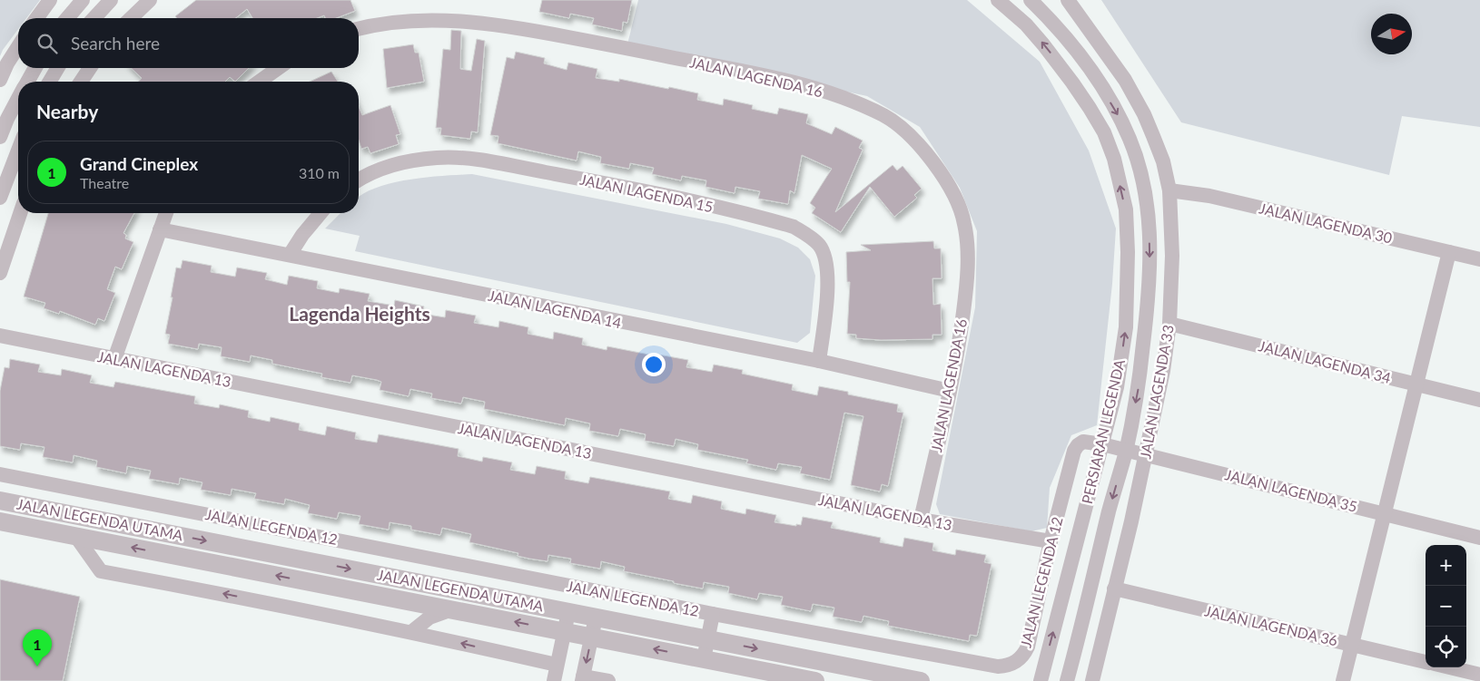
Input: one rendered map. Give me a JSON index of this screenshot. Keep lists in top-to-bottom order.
{
  "streets": {
    "street": [
      "JALAN LAGENDA 16",
      "JALAN LAGENDA 15",
      "JALAN LAGENDA 30",
      "JALAN LAGENDA 14",
      "JALAN LAGENDA 34",
      "JALAN LAGENDA 13",
      "JALAN LAGENDA 33",
      "PERSIARAN LEGENDA",
      "JALAN LAGENDA 35",
      "JALAN LEGENDA UTAMA",
      "JALAN LEGENDA 12",
      "JALAN LAGENDA 36"
    ]
  },
  "crossings": [
    ["JALAN LAGENDA 16", "JALAN LAGENDA 14"],
    ["JALAN LAGENDA 16", "JALAN LAGENDA 13"],
    ["JALAN LAGENDA 15", "JALAN LAGENDA 14"],
    ["JALAN LAGENDA 30", "JALAN LAGENDA 33"],
    ["JALAN LAGENDA 34", "JALAN LAGENDA 33"],
    ["JALAN LAGENDA 13", "JALAN LEGENDA 12"],
    ["JALAN LAGENDA 33", "JALAN LAGENDA 35"],
    ["JALAN LAGENDA 33", "JALAN LAGENDA 36"],
    ["PERSIARAN LEGENDA", "JALAN LAGENDA 35"],
    ["PERSIARAN LEGENDA", "JALAN LEGENDA 12"],
    ["JALAN LAGENDA 35", "JALAN LEGENDA 12"]
  ],
  "districts": ["Lagenda Heights"],
  "north": "right",
  "page": {
    "search": "Search here",
    "heading": "Nearby",
    "list": [
      {
        "mark": "1",
        "name": "Grand Cineplex",
        "note": "Theatre",
        "value": "310 m"
      }
    ],
    "map_buttons": ["+", "−"],
    "pins": "1"
  }
}
